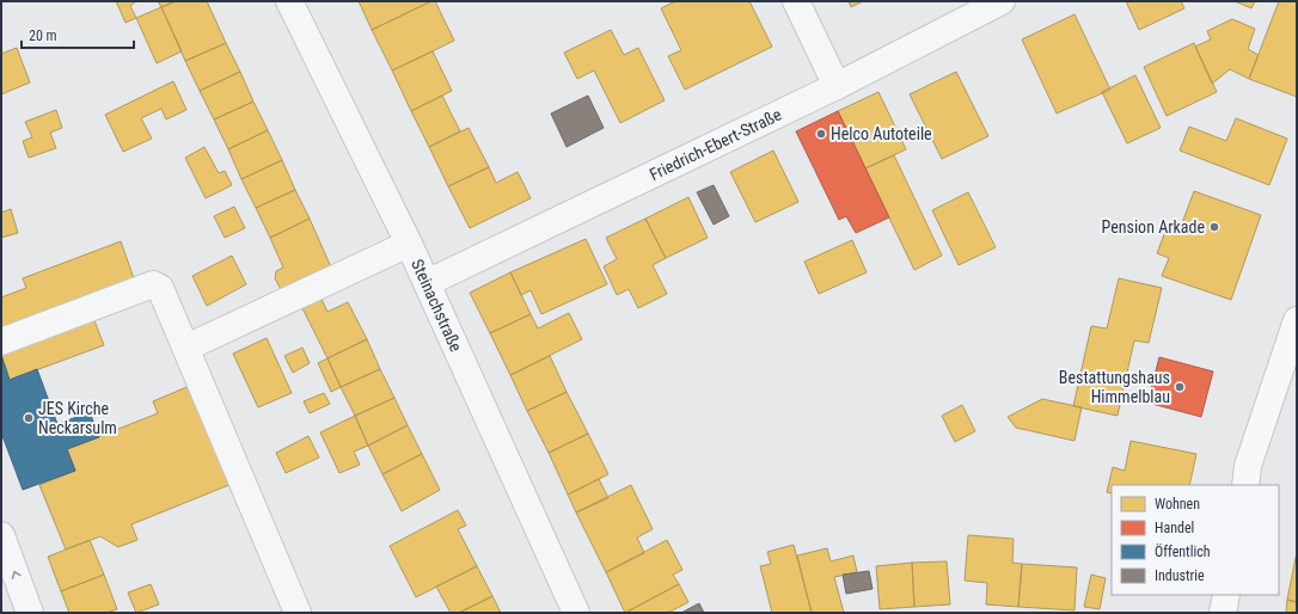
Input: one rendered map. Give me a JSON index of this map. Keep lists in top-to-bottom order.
{
  "streets": {
    "street": ["Friedrich-Ebert-Straße", "Steinachstraße"]
  },
  "crossings": [
    ["Friedrich-Ebert-Straße", "Steinachstraße"]
  ],
  "places": [
    "Helco Autoteile",
    "Pension Arkade",
    "Bestattungshaus Himmelblau",
    "JES Kirche Neckarsulm"
  ],
  "legend": [
    "Wohnen",
    "Handel",
    "Öffentlich",
    "Industrie"
  ],
  "scale_bar": "20 m"
}
